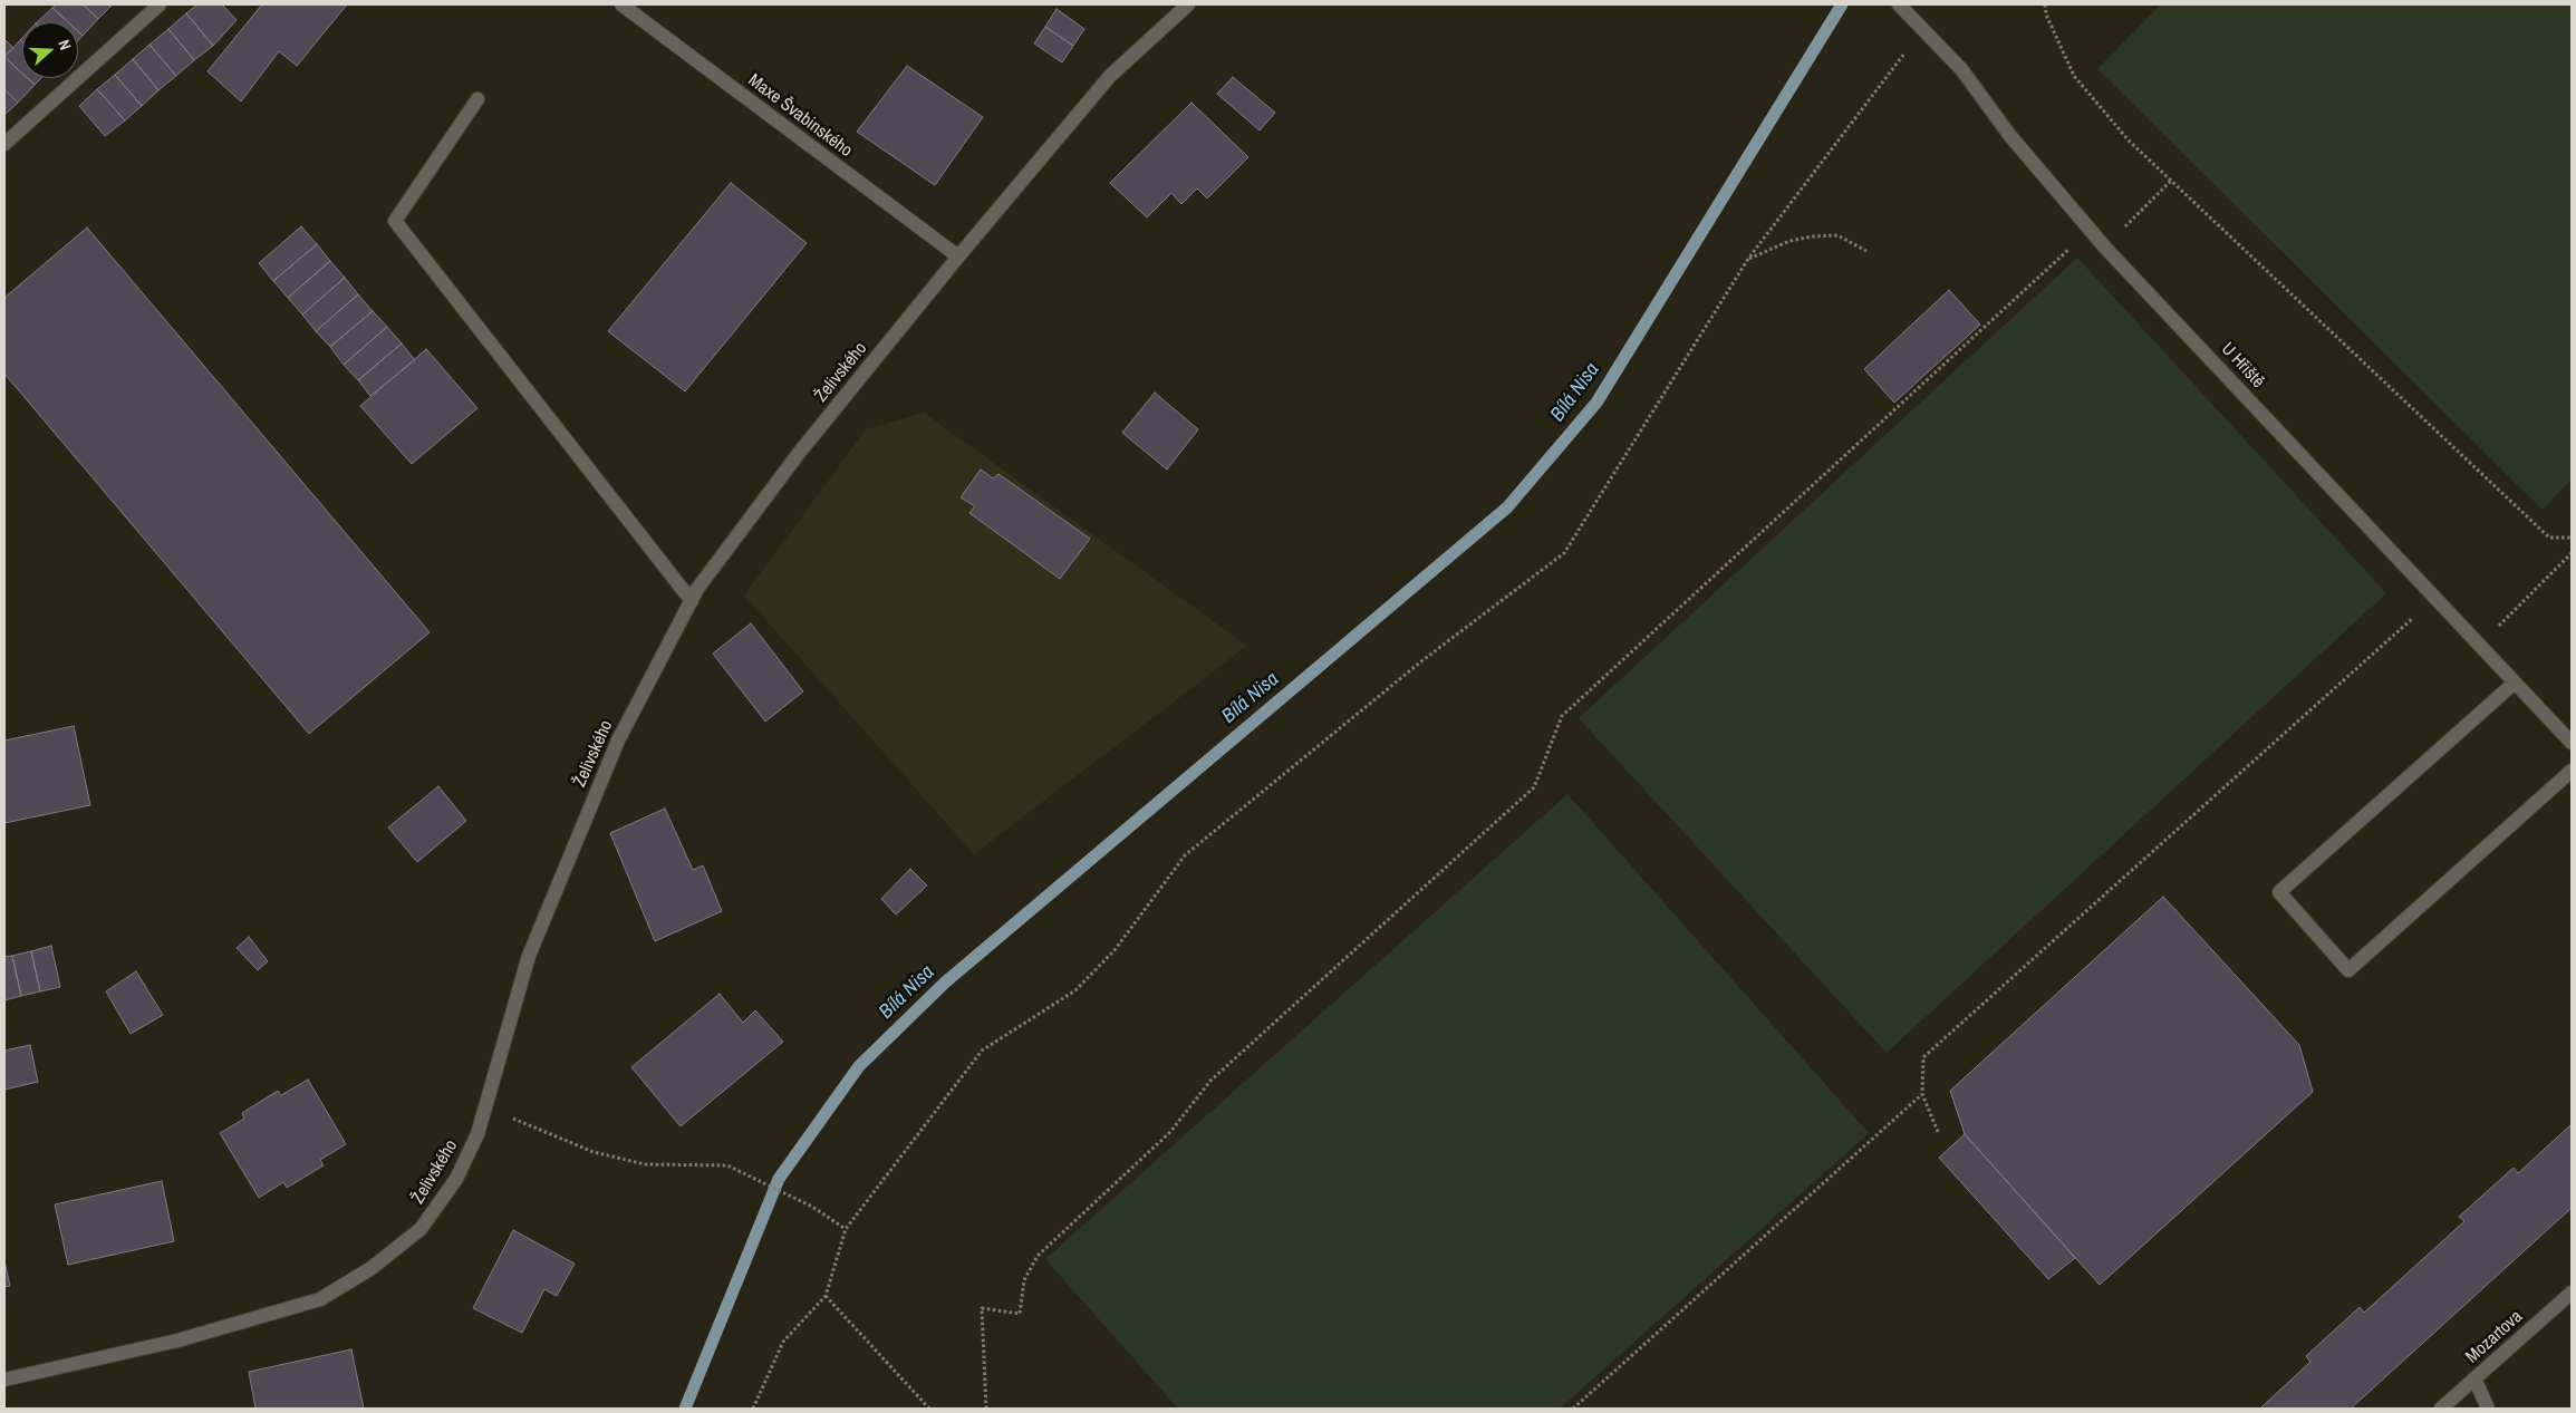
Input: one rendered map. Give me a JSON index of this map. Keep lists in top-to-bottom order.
{
  "streets": {
    "street": [
      "Maxe Švabinského",
      "U Hřiště",
      "Želivského",
      "Mozartova"
    ]
  },
  "crossings": [
    ["Maxe Švabinského", "Želivského"]
  ],
  "water": ["Bílá Nisa"],
  "north": "right"
}
